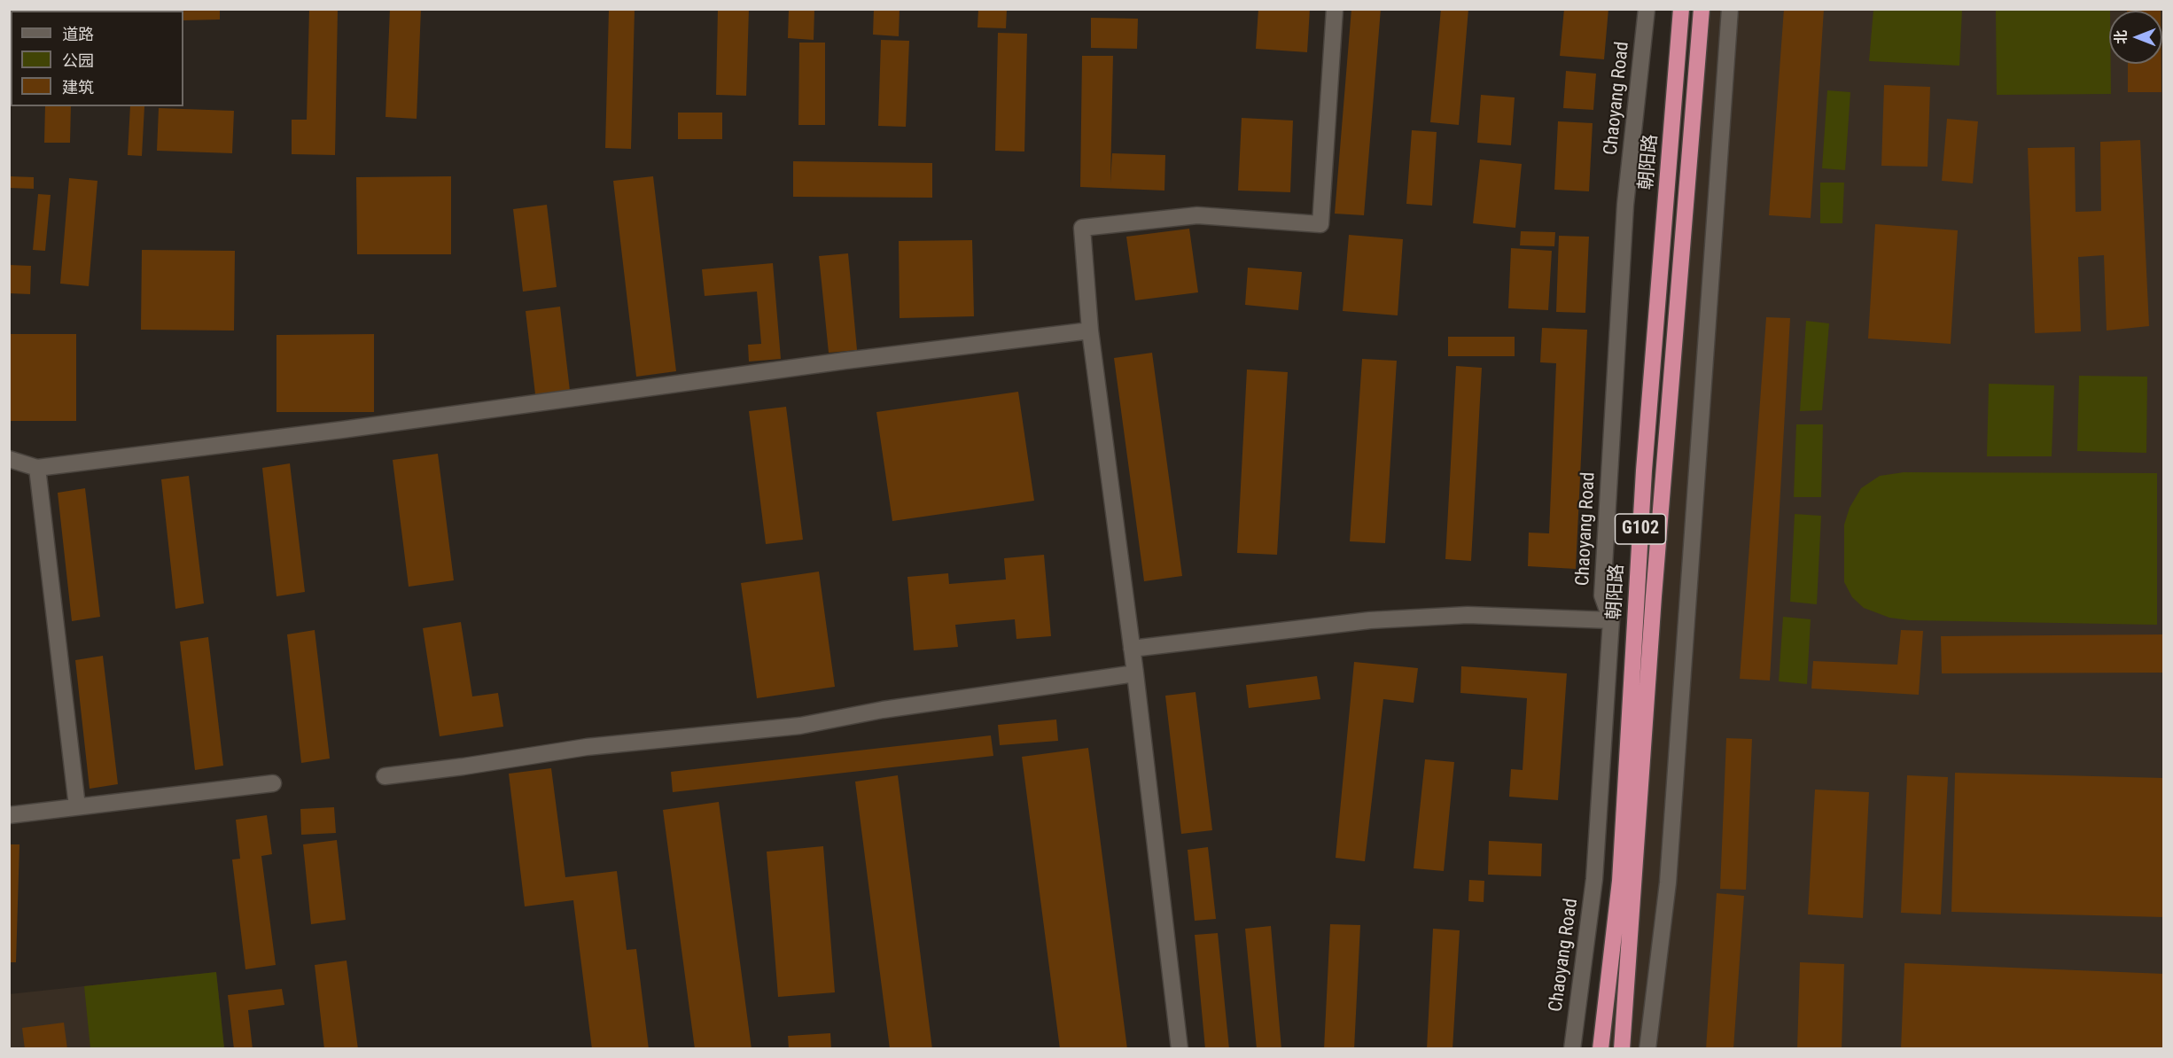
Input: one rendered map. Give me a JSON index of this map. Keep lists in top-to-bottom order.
{
  "streets": {
    "highway": ["朝阳路", "G102"],
    "street": ["Chaoyang Road"]
  },
  "legend": ["道路", "公园", "建筑"],
  "north": "left"
}
